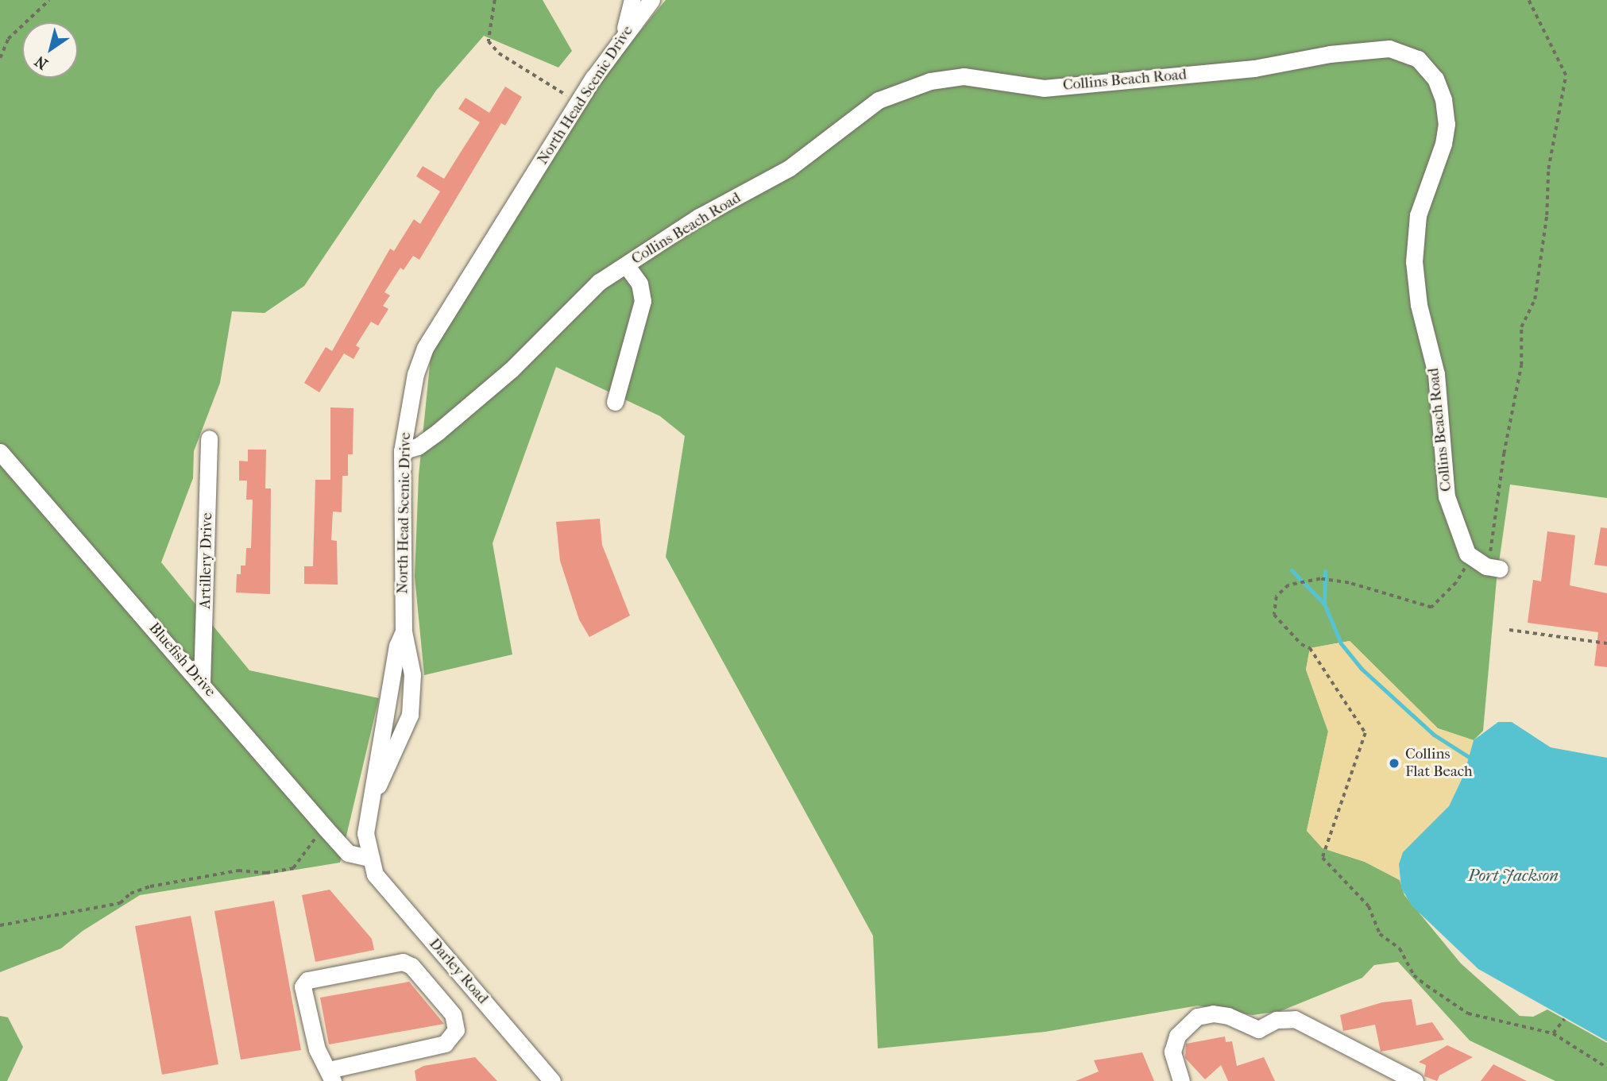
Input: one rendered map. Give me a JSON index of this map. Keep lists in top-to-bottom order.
{
  "streets": {
    "street": [
      "Collins Beach Road",
      "North Head Scenic Drive",
      "Artillery Drive",
      "Bluefish Drive",
      "Darley Road"
    ]
  },
  "crossings": [
    ["Collins Beach Road", "North Head Scenic Drive"],
    ["North Head Scenic Drive", "Bluefish Drive"],
    ["North Head Scenic Drive", "Darley Road"],
    ["Artillery Drive", "Bluefish Drive"],
    ["Bluefish Drive", "Darley Road"]
  ],
  "water": ["Port Jackson"],
  "places": ["Collins Flat Beach"],
  "north": "bottom left"
}
